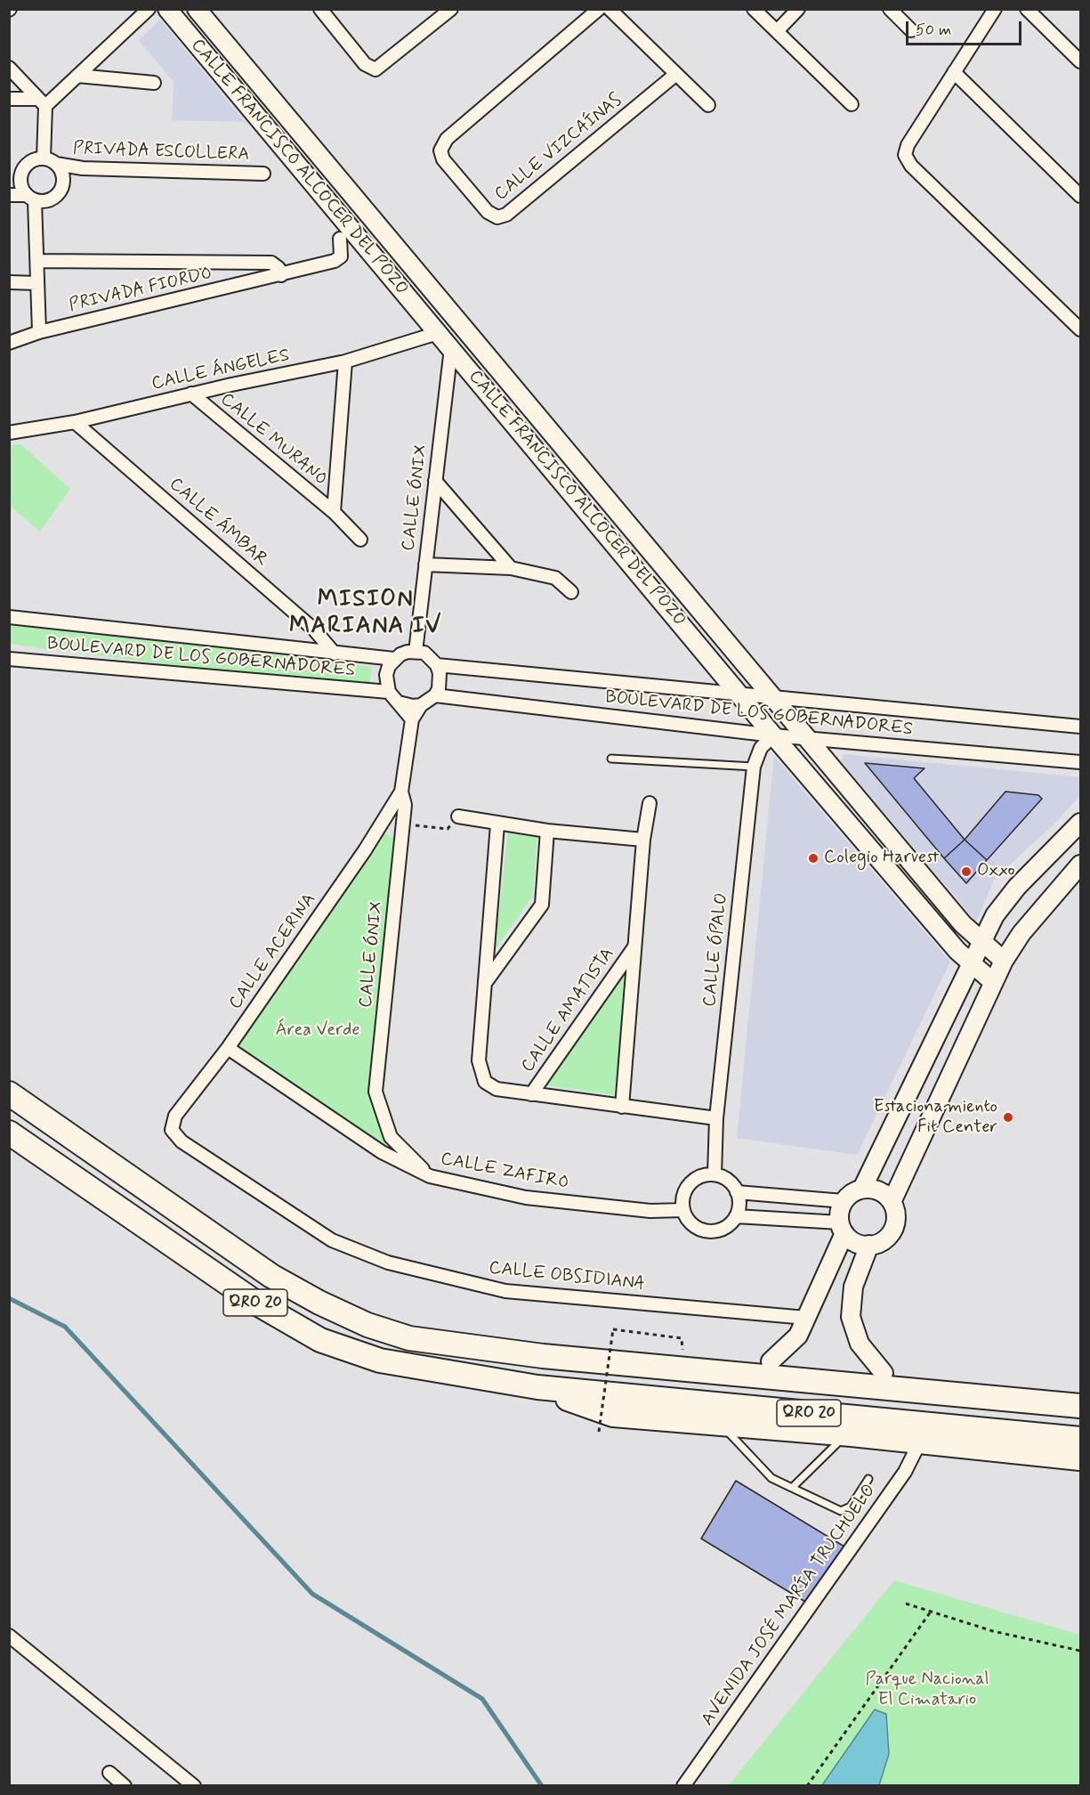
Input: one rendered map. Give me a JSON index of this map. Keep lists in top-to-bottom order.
{
  "streets": {
    "highway": ["QRO 20"],
    "street": [
      "CALLE VIZCAÍNAS",
      "PRIVADA ESCOLLERA",
      "CALLE FRANCISCO ALCOCER DEL POZO",
      "PRIVADA FIORDO",
      "CALLE ÁNGELES",
      "CALLE MURANO",
      "CALLE ÓNIX",
      "CALLE ÁMBAR",
      "BOULEVARD DE LOS GOBERNADORES",
      "CALLE ÓPALO",
      "CALLE ACERINA",
      "CALLE AMATISTA",
      "CALLE ZAFIRO",
      "CALLE OBSIDIANA",
      "AVENIDA JOSÉ MARÍA TRUCHUELO"
    ]
  },
  "crossings": [
    ["CALLE FRANCISCO ALCOCER DEL POZO", "CALLE ÁNGELES"],
    ["CALLE FRANCISCO ALCOCER DEL POZO", "CALLE ÓNIX"],
    ["CALLE FRANCISCO ALCOCER DEL POZO", "BOULEVARD DE LOS GOBERNADORES"],
    ["CALLE FRANCISCO ALCOCER DEL POZO", "CALLE ÓPALO"],
    ["CALLE ÁNGELES", "CALLE MURANO"],
    ["CALLE ÁNGELES", "CALLE ÁMBAR"],
    ["CALLE ÓNIX", "BOULEVARD DE LOS GOBERNADORES"],
    ["CALLE ÓNIX", "CALLE ACERINA"],
    ["CALLE ÓNIX", "CALLE ZAFIRO"],
    ["CALLE ÁMBAR", "BOULEVARD DE LOS GOBERNADORES"],
    ["BOULEVARD DE LOS GOBERNADORES", "CALLE ÓPALO"],
    ["CALLE ÓPALO", "CALLE AMATISTA"],
    ["CALLE ÓPALO", "CALLE ZAFIRO"],
    ["CALLE ACERINA", "CALLE ZAFIRO"],
    ["CALLE ACERINA", "CALLE OBSIDIANA"]
  ],
  "districts": ["MISION MARIANA IV"],
  "parks": ["Área Verde", "Parque Nacional El Cimatario"],
  "places": ["Colegio Harvest", "Oxxo", "Estacionamiento Fit Center"],
  "scale_bar": "50 m"
}
